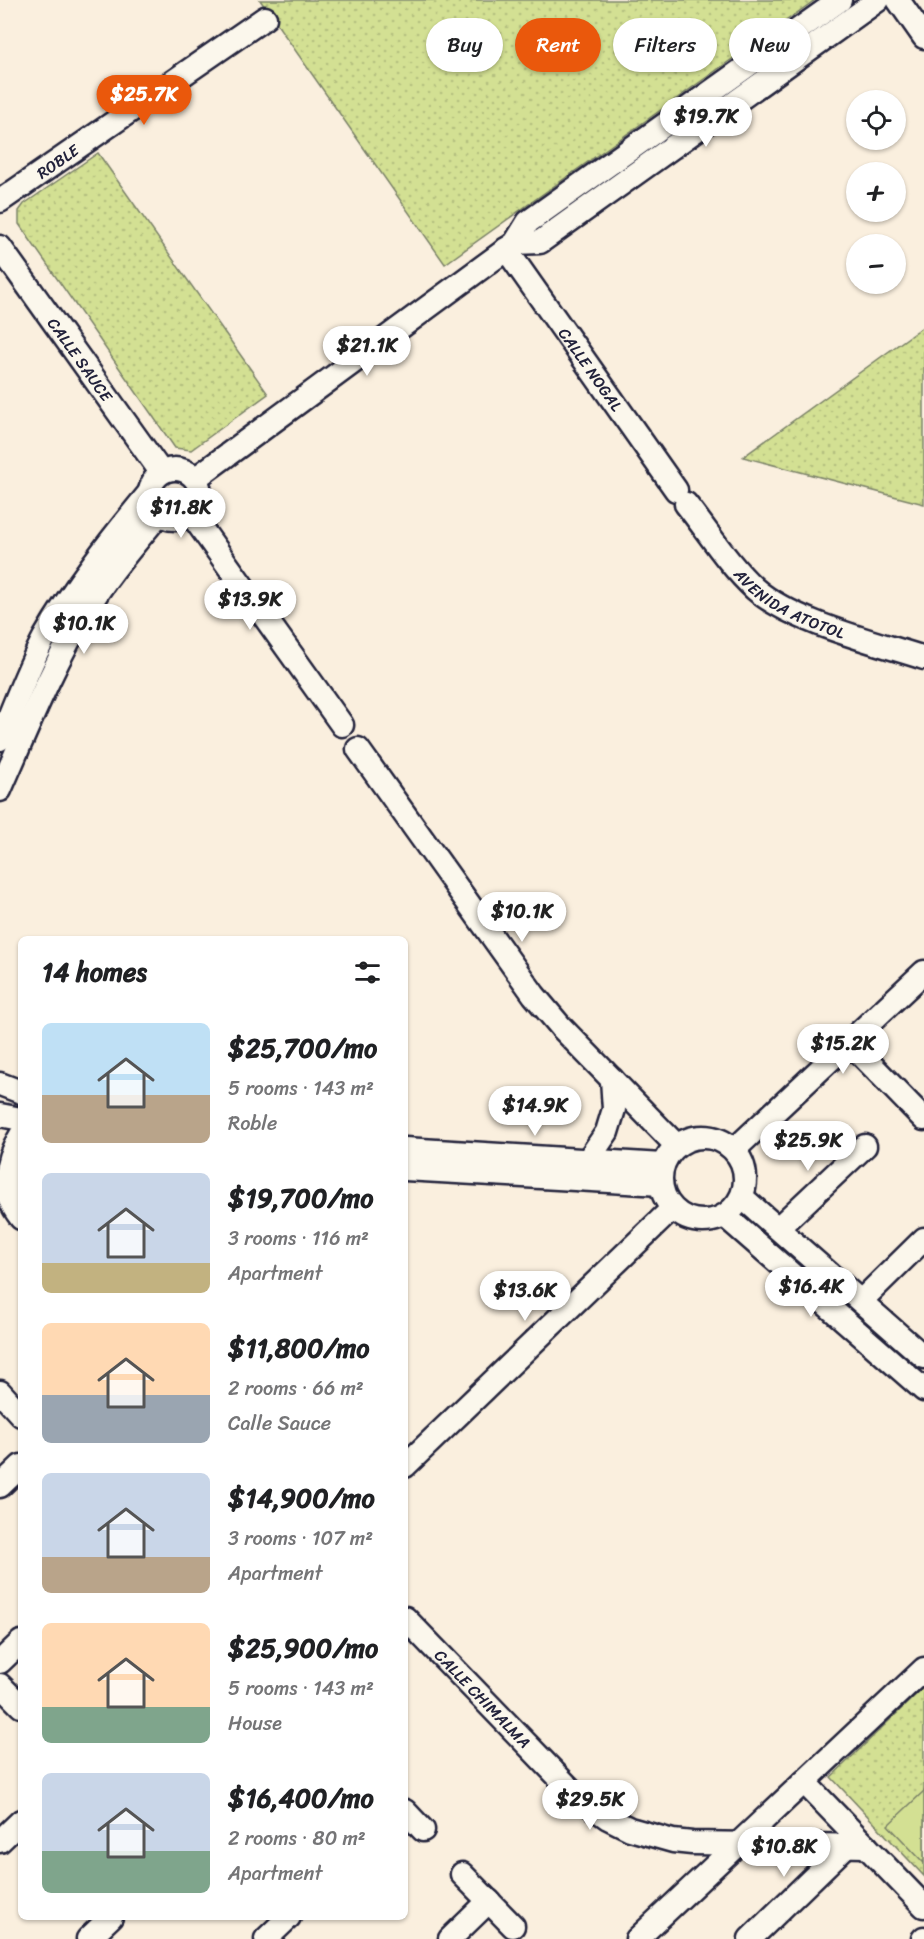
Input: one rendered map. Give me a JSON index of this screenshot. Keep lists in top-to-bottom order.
{
  "streets": {
    "street": [
      "ROBLE",
      "CALLE SAUCE",
      "CALLE NOGAL",
      "AVENIDA ATOTOL",
      "CALLE CHIMALMA"
    ]
  },
  "crossings": [
    ["CALLE NOGAL", "AVENIDA ATOTOL"]
  ],
  "page": {
    "chip": [
      "Buy",
      "Rent",
      "Filters",
      "New"
    ],
    "price": [
      "$25.7K",
      "$19.7K",
      "$21.1K",
      "$11.8K",
      "$13.9K",
      "$10.1K",
      "$10.1K",
      "$15.2K",
      "$14.9K",
      "$25.9K",
      "$16.4K",
      "$13.6K",
      "$29.5K",
      "$10.8K"
    ],
    "map_buttons": ["+", "−"],
    "heading": "14 homes",
    "list": [
      {
        "name": "$25,700/mo",
        "note": "5 rooms · 143 m² · Roble"
      },
      {
        "name": "$19,700/mo",
        "note": "3 rooms · 116 m² · Apartment"
      },
      {
        "name": "$11,800/mo",
        "note": "2 rooms · 66 m² · Calle Sauce"
      },
      {
        "name": "$14,900/mo",
        "note": "3 rooms · 107 m² · Apartment"
      },
      {
        "name": "$25,900/mo",
        "note": "5 rooms · 143 m² · House"
      },
      {
        "name": "$16,400/mo",
        "note": "2 rooms · 80 m² · Apartment"
      }
    ]
  }
}
